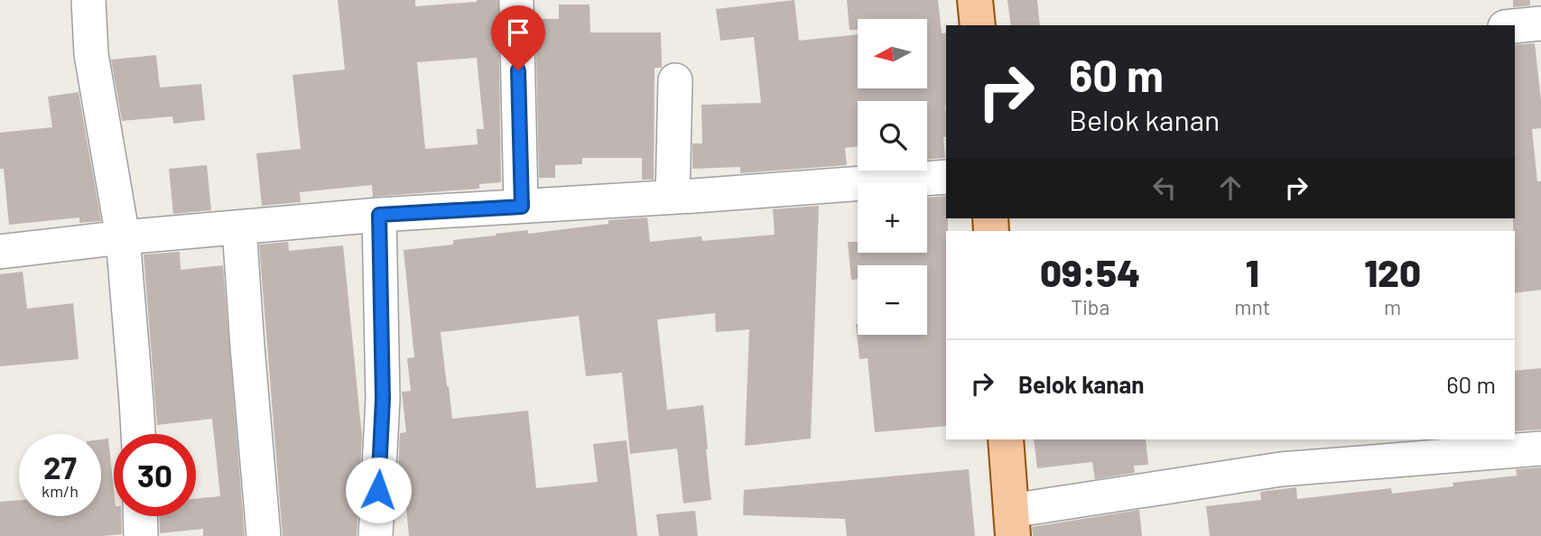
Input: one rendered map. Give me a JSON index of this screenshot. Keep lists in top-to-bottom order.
{
  "north": "left",
  "page": {
    "map_buttons": ["+", "−"],
    "turn": ["60 m", "Belok kanan"],
    "eta": [
      "09:54",
      "Tiba",
      "1",
      "mnt",
      "120",
      "m"
    ],
    "list": [
      {
        "name": "Belok kanan",
        "value": "60 m"
      }
    ],
    "speed": "27 km/h",
    "limit": "30"
  }
}
